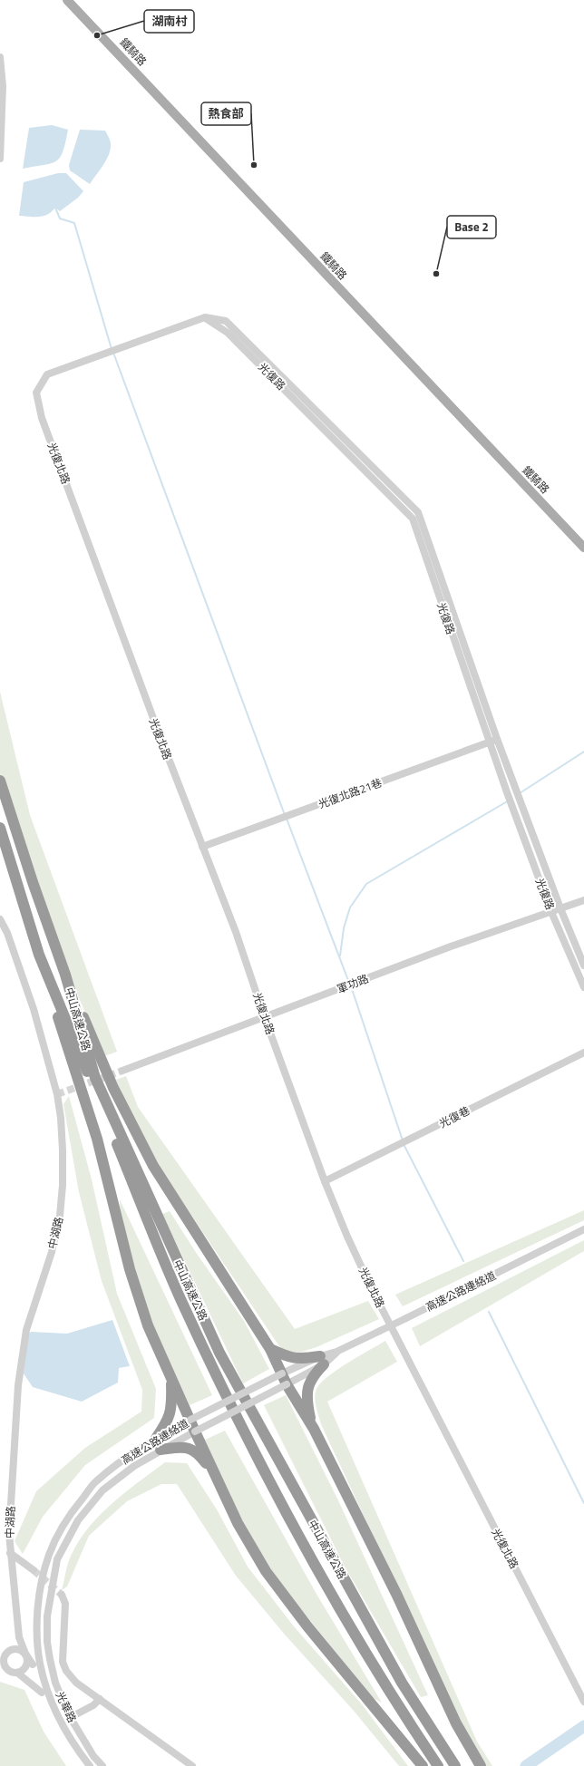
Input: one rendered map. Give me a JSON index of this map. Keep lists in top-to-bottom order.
{
  "streets": {
    "highway": ["中山高速公路"],
    "main road": ["鐵騎路"],
    "street": [
      "光復路",
      "光復北路",
      "光復北路21巷",
      "軍功路",
      "光復巷",
      "中湖路",
      "高速公路連絡道",
      "光華路"
    ]
  },
  "crossings": [
    ["光復路", "光復北路"],
    ["光復路", "光復北路21巷"],
    ["光復路", "軍功路"],
    ["光復北路", "光復北路21巷"],
    ["光復北路", "軍功路"],
    ["光復北路", "光復巷"],
    ["高速公路連絡道", "光華路"]
  ],
  "places": ["湖南村", "熱食部", "Base 2"]
}
